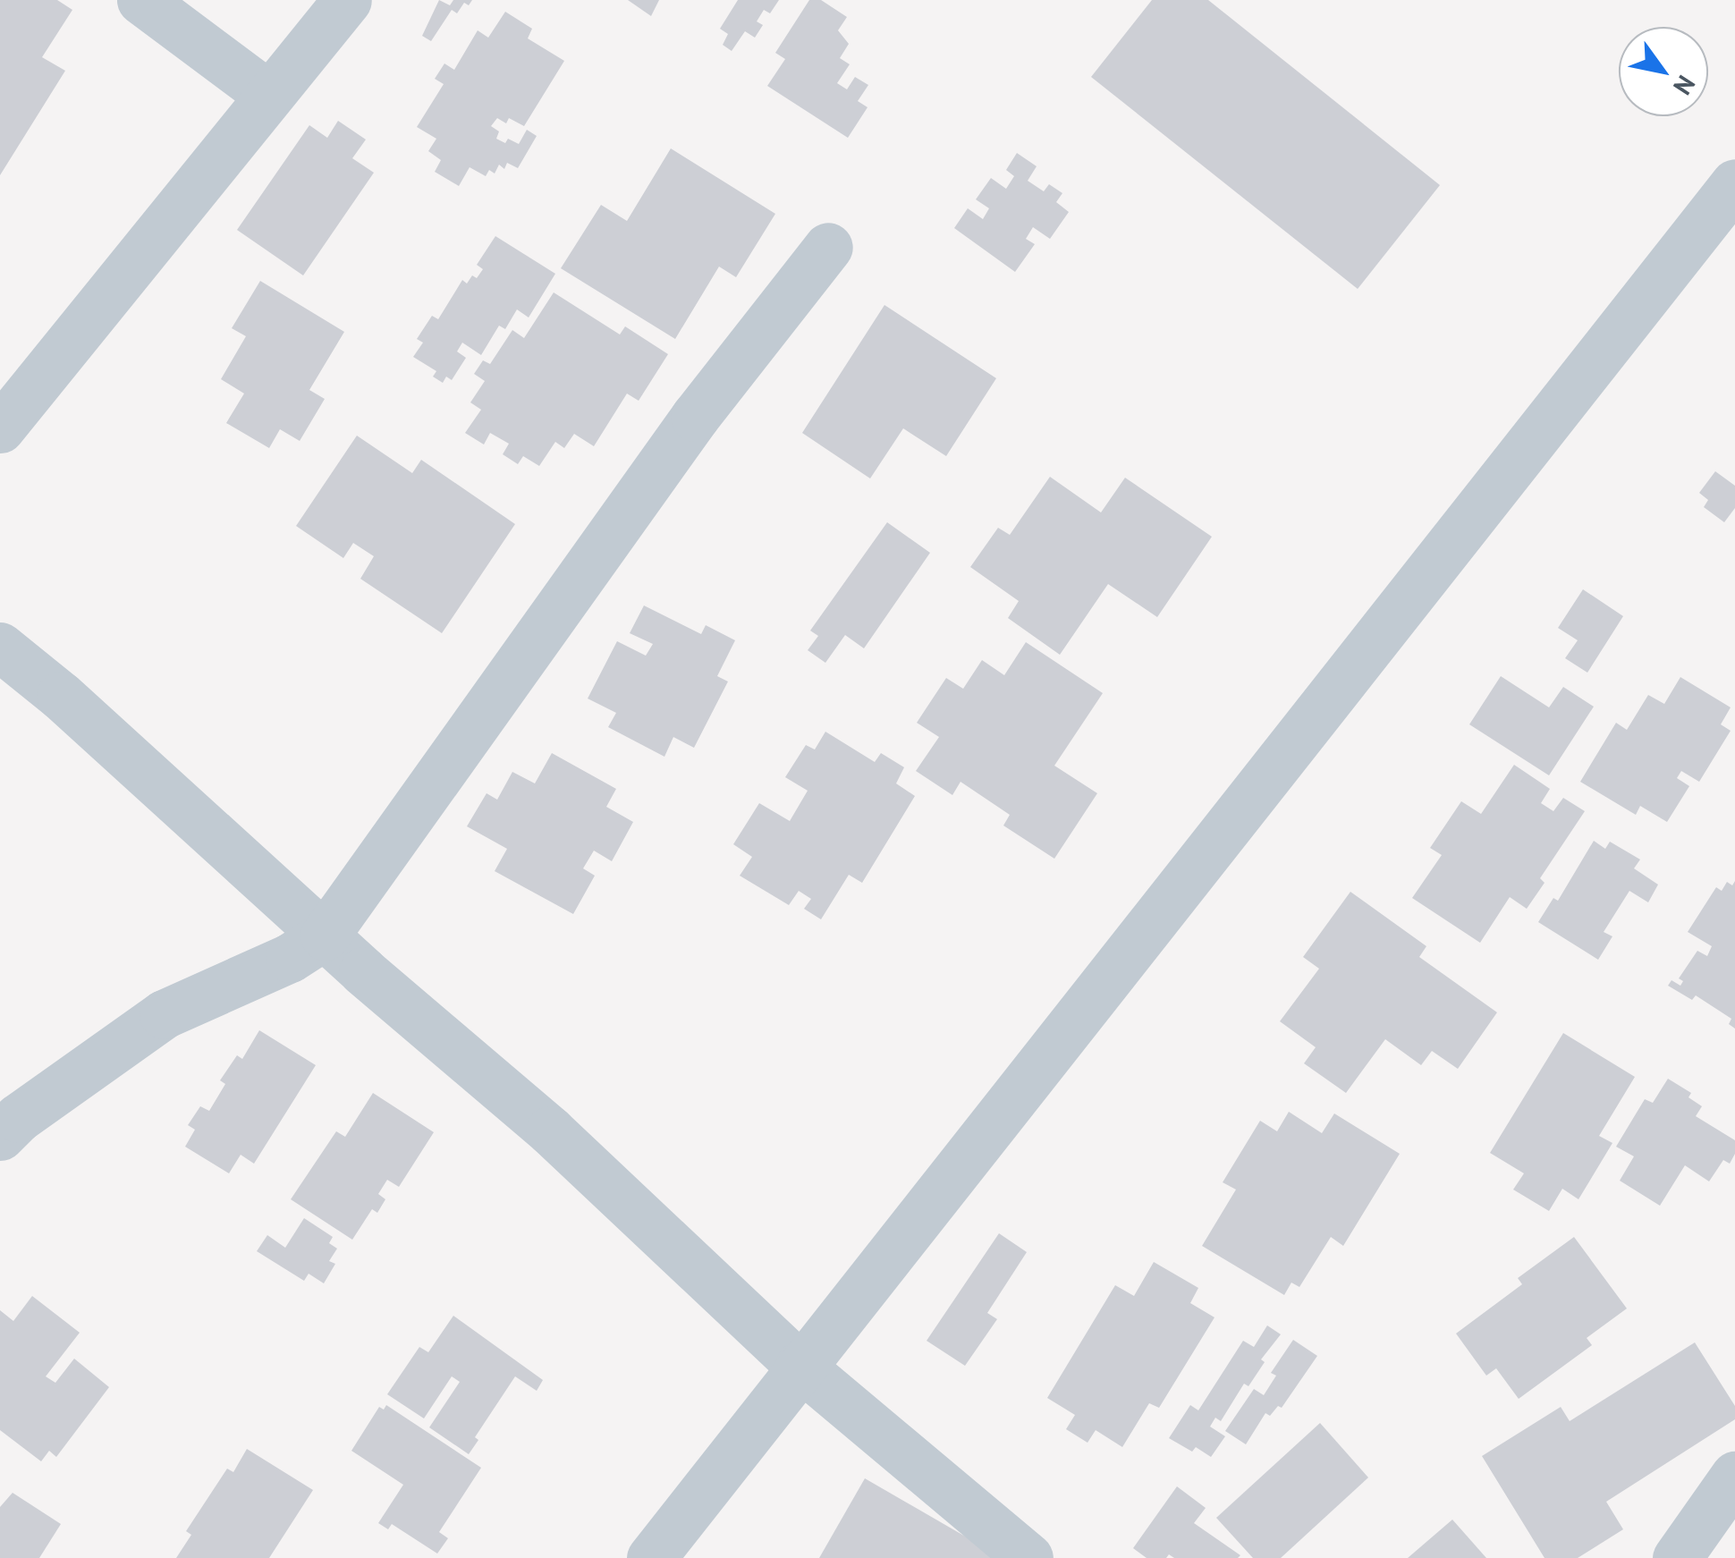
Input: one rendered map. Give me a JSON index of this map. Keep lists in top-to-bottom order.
{
  "north": "bottom right"
}
